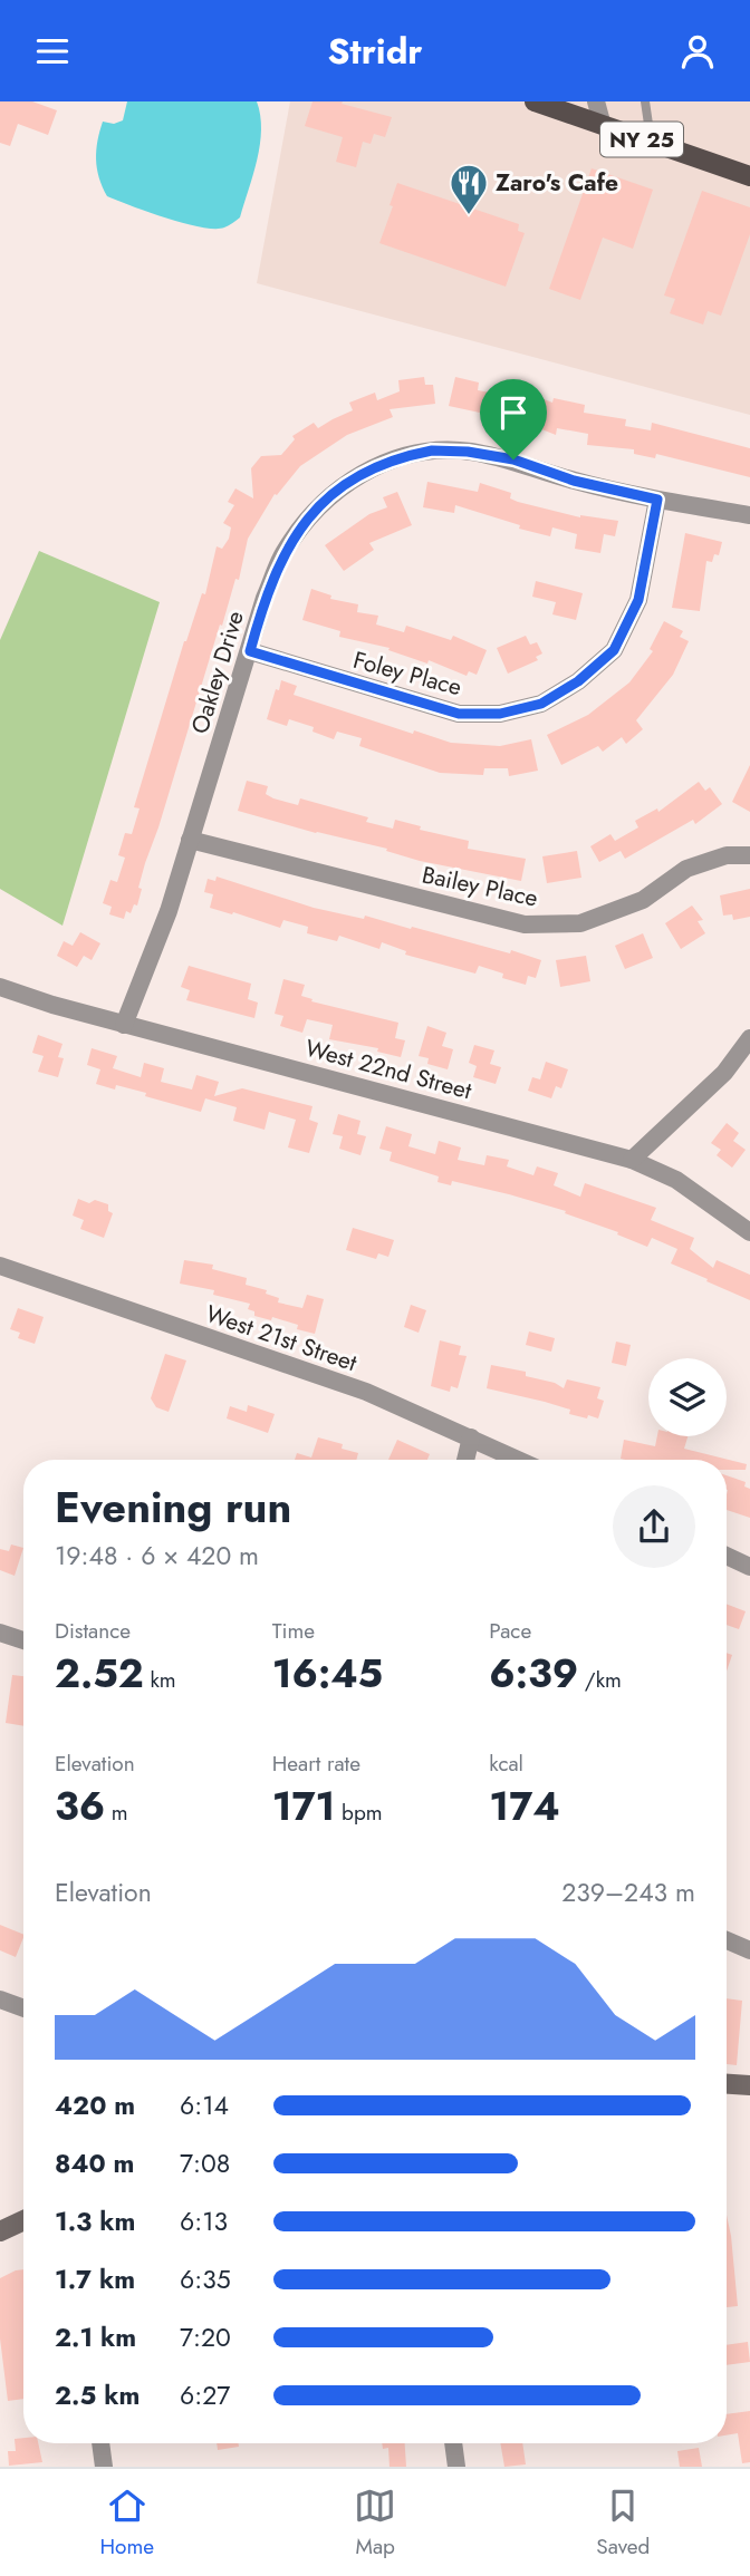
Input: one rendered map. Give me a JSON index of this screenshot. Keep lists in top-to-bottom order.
{
  "streets": {
    "main road": ["NY 25"],
    "street": [
      "Oakley Drive",
      "Foley Place",
      "Bailey Place",
      "West 22nd Street",
      "West 21st Street"
    ]
  },
  "crossings": [
    ["Oakley Drive", "Foley Place"],
    ["Oakley Drive", "Bailey Place"],
    ["Oakley Drive", "West 22nd Street"]
  ],
  "places": {
    "restaurant": ["Zaro's Cafe"]
  },
  "page": {
    "header": "Stridr",
    "heading": ["Evening run", "19:48 · 6 × 420 m"],
    "stats": [
      ["Distance", "2.52 km"],
      ["Time", "16:45"],
      ["Pace", "6:39 /km"],
      ["Elevation", "36 m"],
      ["Heart rate", "171 bpm"],
      ["kcal", "174"]
    ],
    "chart": ["Elevation", "239–243 m"],
    "list": [
      {
        "name": "420 m",
        "note": "6:14"
      },
      {
        "name": "840 m",
        "note": "7:08"
      },
      {
        "name": "1.3 km",
        "note": "6:13"
      },
      {
        "name": "1.7 km",
        "note": "6:35"
      },
      {
        "name": "2.1 km",
        "note": "7:20"
      },
      {
        "name": "2.5 km",
        "note": "6:27"
      }
    ],
    "tabs": ["Home", "Map", "Saved"]
  }
}
